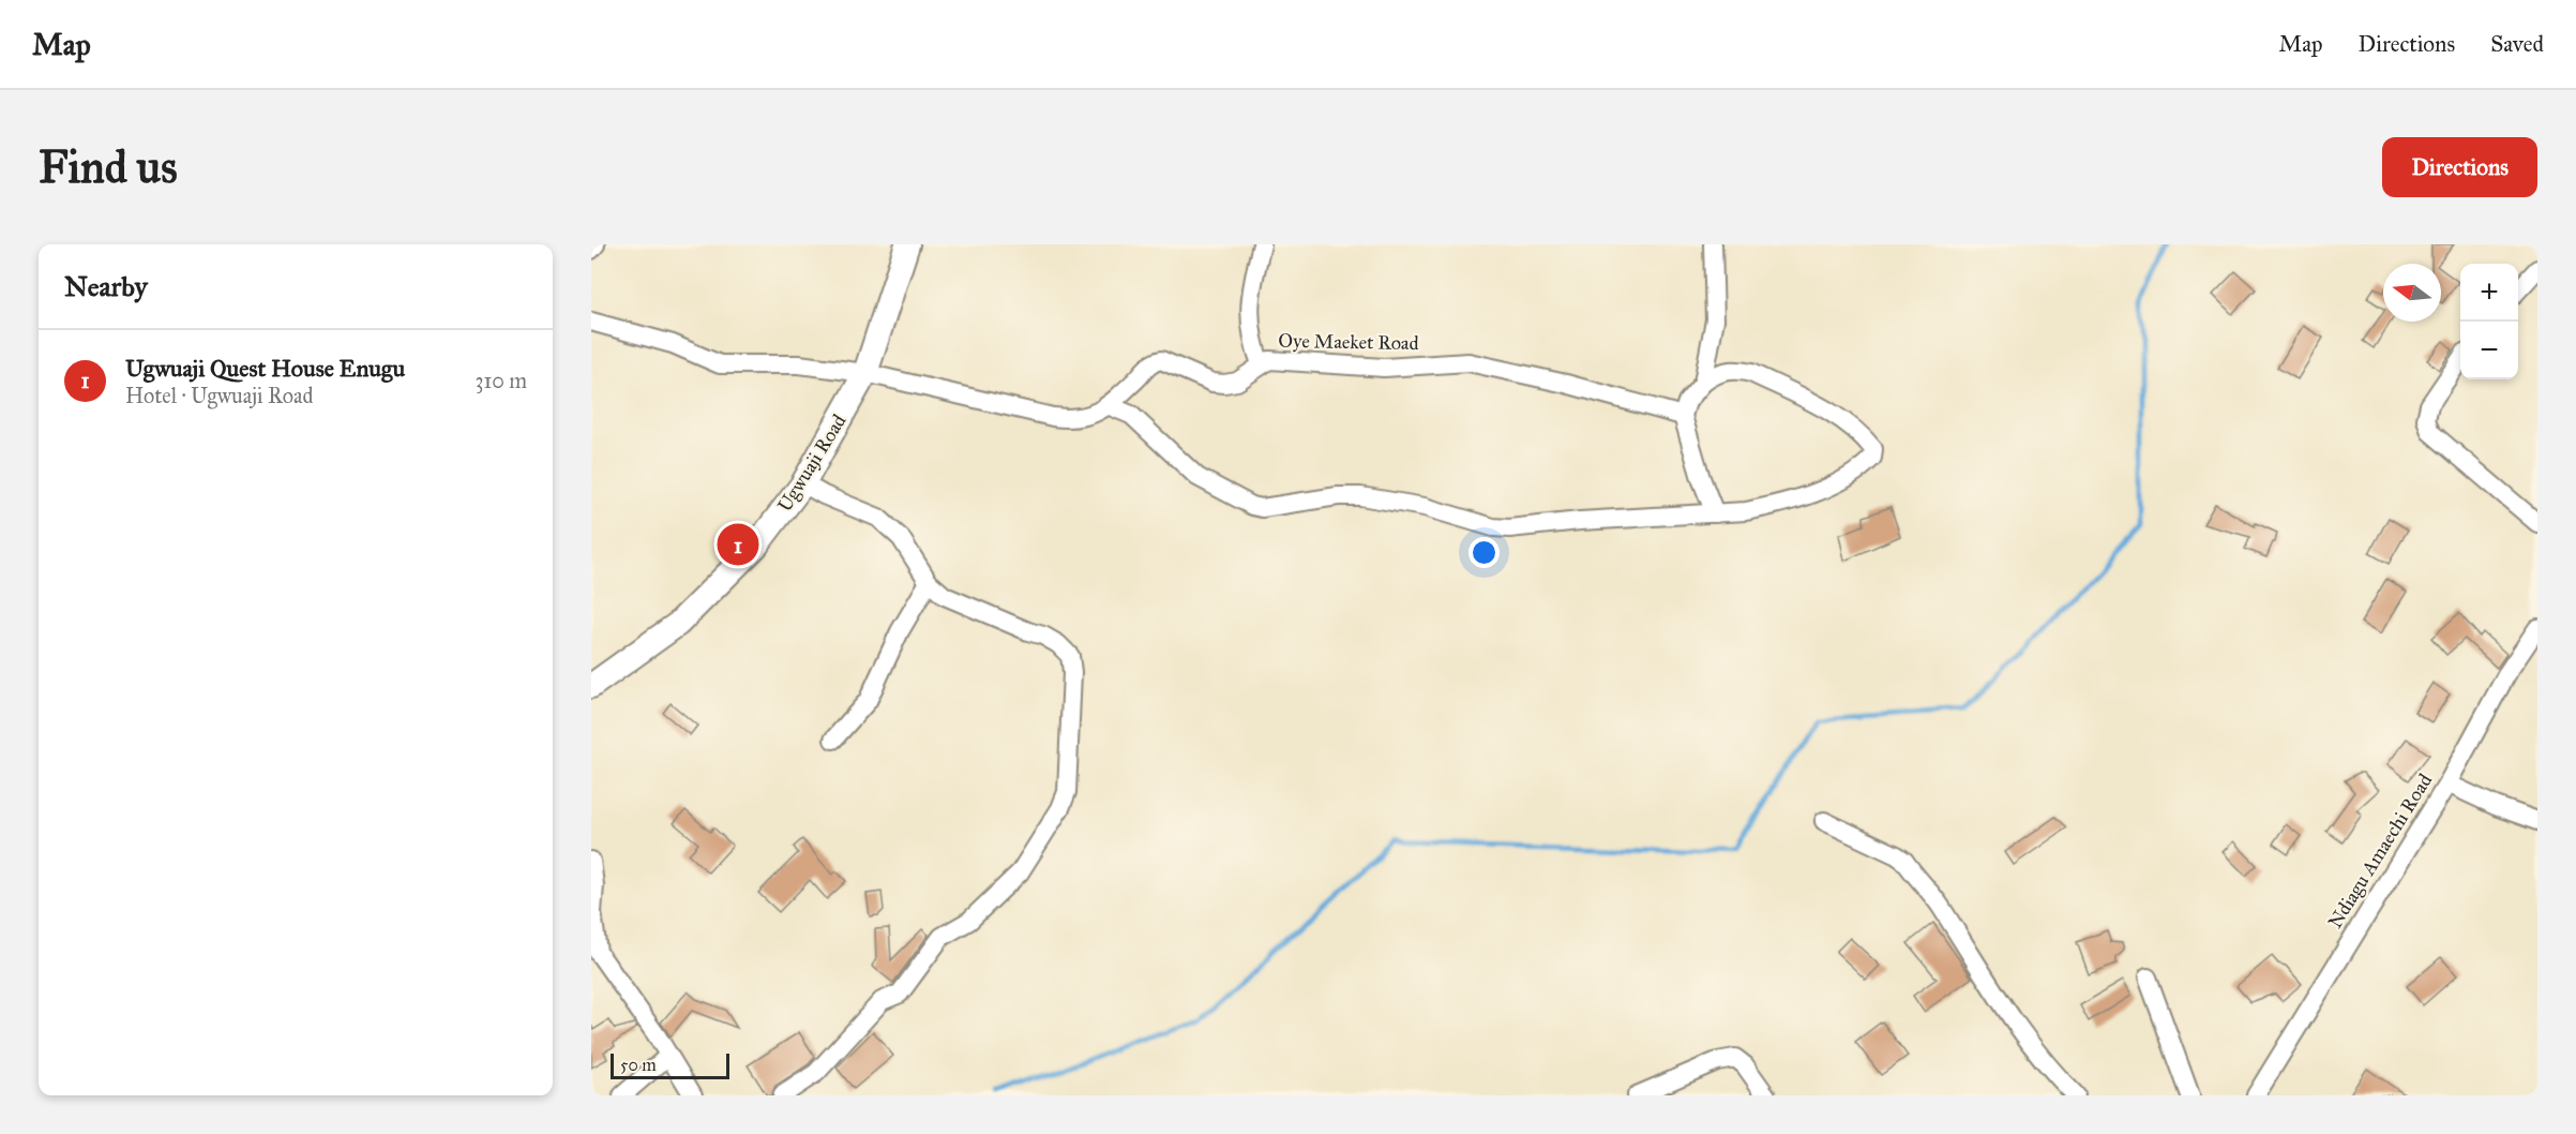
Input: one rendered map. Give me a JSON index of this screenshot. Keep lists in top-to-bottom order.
{
  "streets": {
    "main road": ["Ugwuaji Road"],
    "street": ["Oye Maeket Road", "Ndiagu Amaechi Road"]
  },
  "crossings": [
    ["Oye Maeket Road", "Ugwuaji Road"]
  ],
  "scale_bar": "50 m",
  "north": "left",
  "page": {
    "header": "Map",
    "nav": ["Map", "Directions", "Saved"],
    "buttons": "Directions",
    "title": "Find us",
    "heading": "Nearby",
    "map_buttons": ["+", "−"],
    "list": [
      {
        "mark": "1",
        "name": "Ugwuaji Quest House Enugu",
        "note": "Hotel · Ugwuaji Road",
        "value": "310 m"
      }
    ],
    "pins": "1",
    "scale": "50 m"
  }
}
